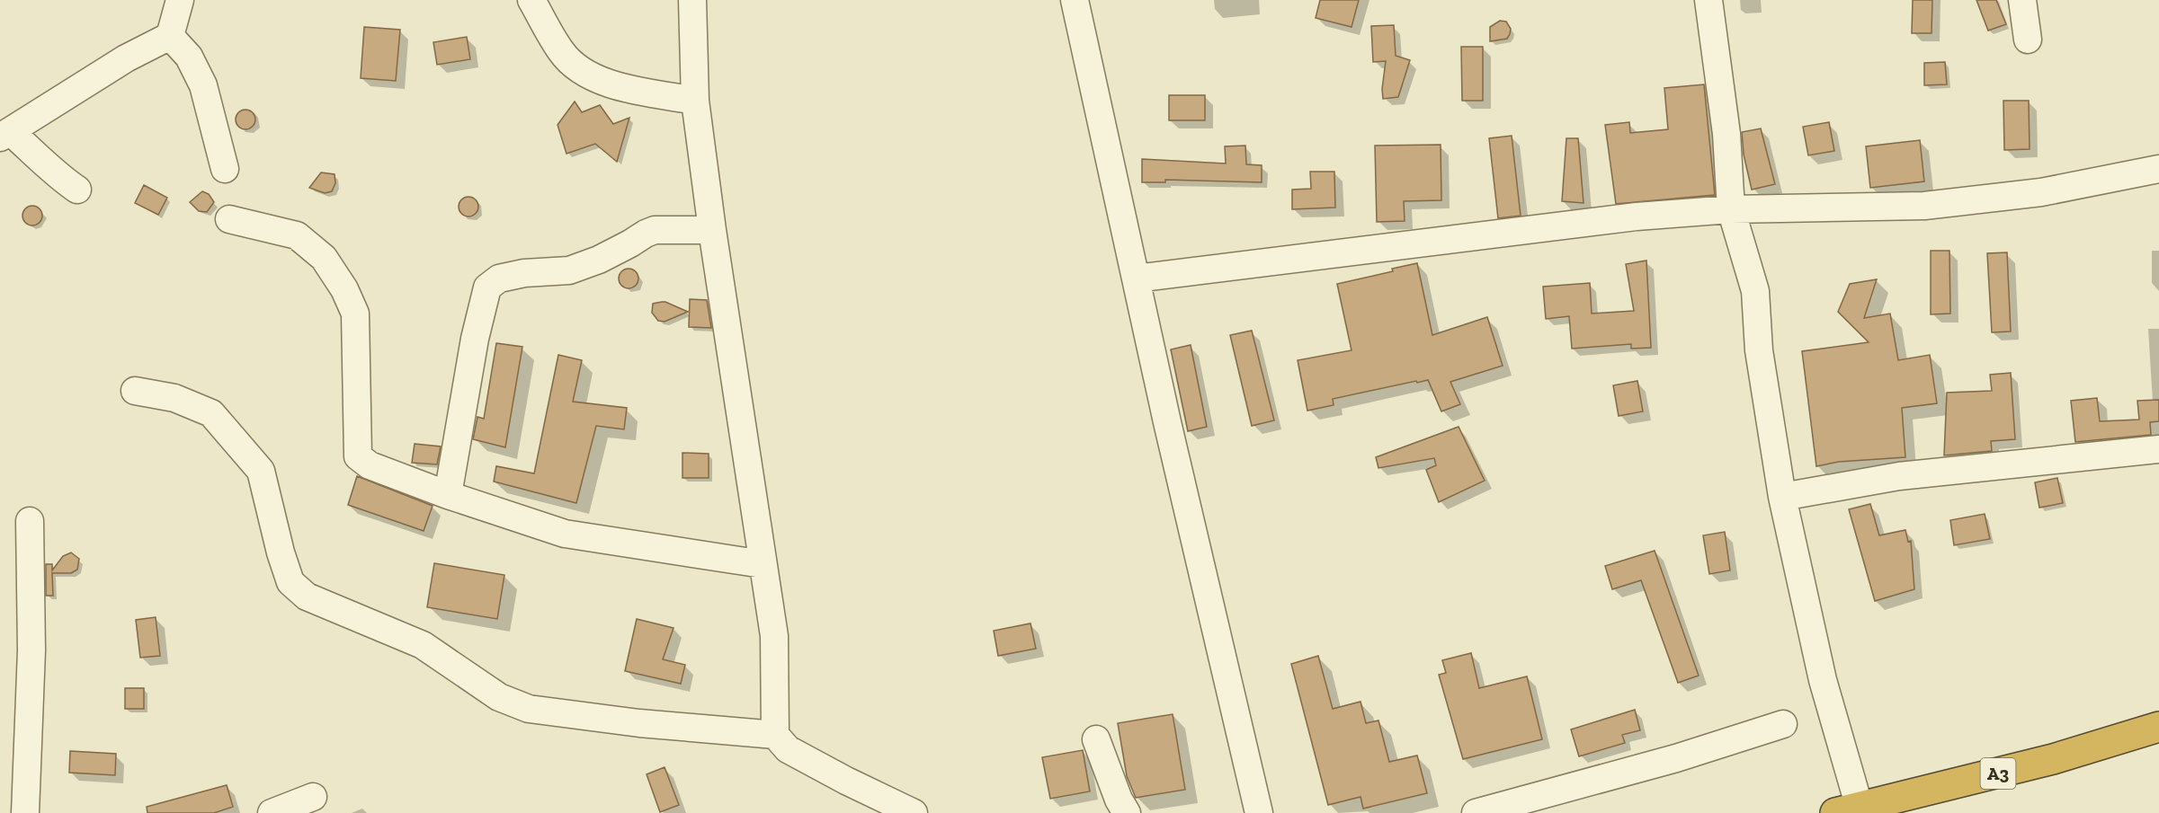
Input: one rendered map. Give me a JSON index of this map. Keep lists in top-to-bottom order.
{
  "streets": {
    "highway": ["A3"]
  }
}
